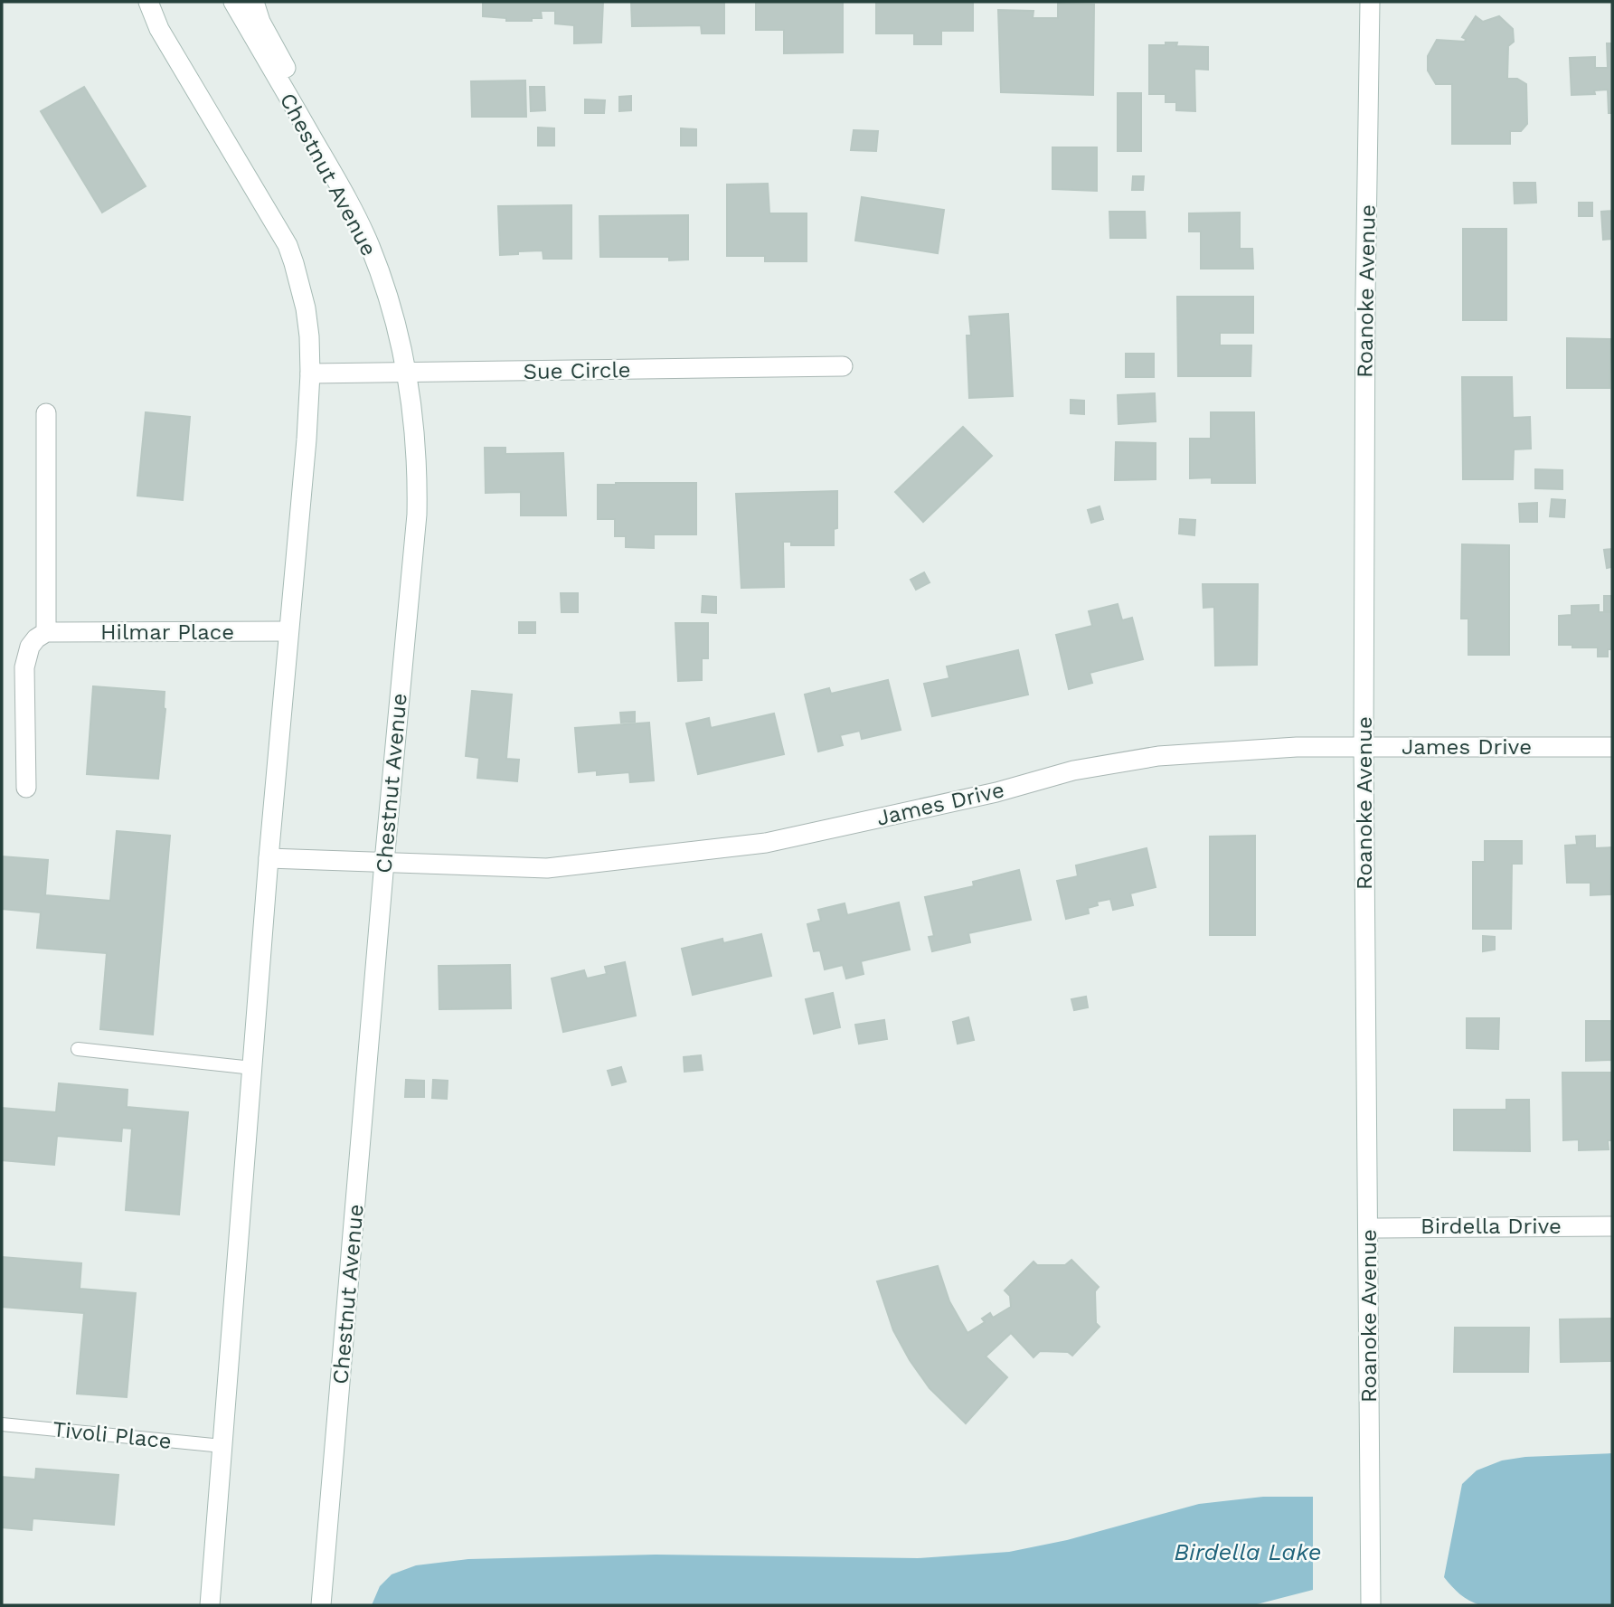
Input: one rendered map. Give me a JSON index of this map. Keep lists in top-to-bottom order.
{
  "streets": {
    "street": [
      "Chestnut Avenue",
      "Roanoke Avenue",
      "Sue Circle",
      "Hilmar Place",
      "James Drive",
      "Birdella Drive"
    ],
    "lane": ["Tivoli Place"]
  },
  "crossings": [
    ["Chestnut Avenue", "Sue Circle"],
    ["Chestnut Avenue", "James Drive"],
    ["Roanoke Avenue", "James Drive"],
    ["Roanoke Avenue", "Birdella Drive"]
  ],
  "water": ["Birdella Lake"]
}
